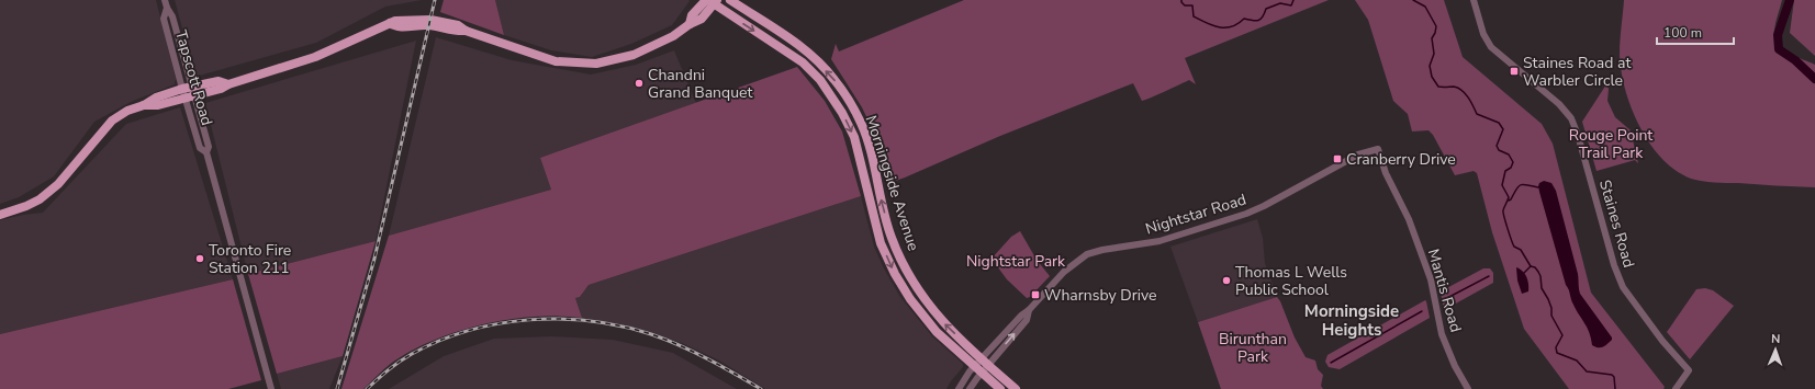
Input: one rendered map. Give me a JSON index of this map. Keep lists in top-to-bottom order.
{
  "streets": {
    "main road": ["Morningside Avenue"],
    "street": [
      "Tapscott Road",
      "Nightstar Road",
      "Staines Road",
      "Mantis Road"
    ]
  },
  "crossings": [
    ["Morningside Avenue", "Nightstar Road"],
    ["Nightstar Road", "Mantis Road"]
  ],
  "districts": ["Morningside Heights"],
  "parks": ["Rouge Point Trail Park", "Nightstar Park", "Birunthan Park"],
  "places": {
    "transit": ["Staines Road at Warbler Circle", "Cranberry Drive", "Wharnsby Drive"],
    "other": ["Chandni Grand Banquet", "Toronto Fire Station 211", "Thomas L Wells Public School"]
  },
  "scale_bar": "100 m",
  "north": "top"
}
